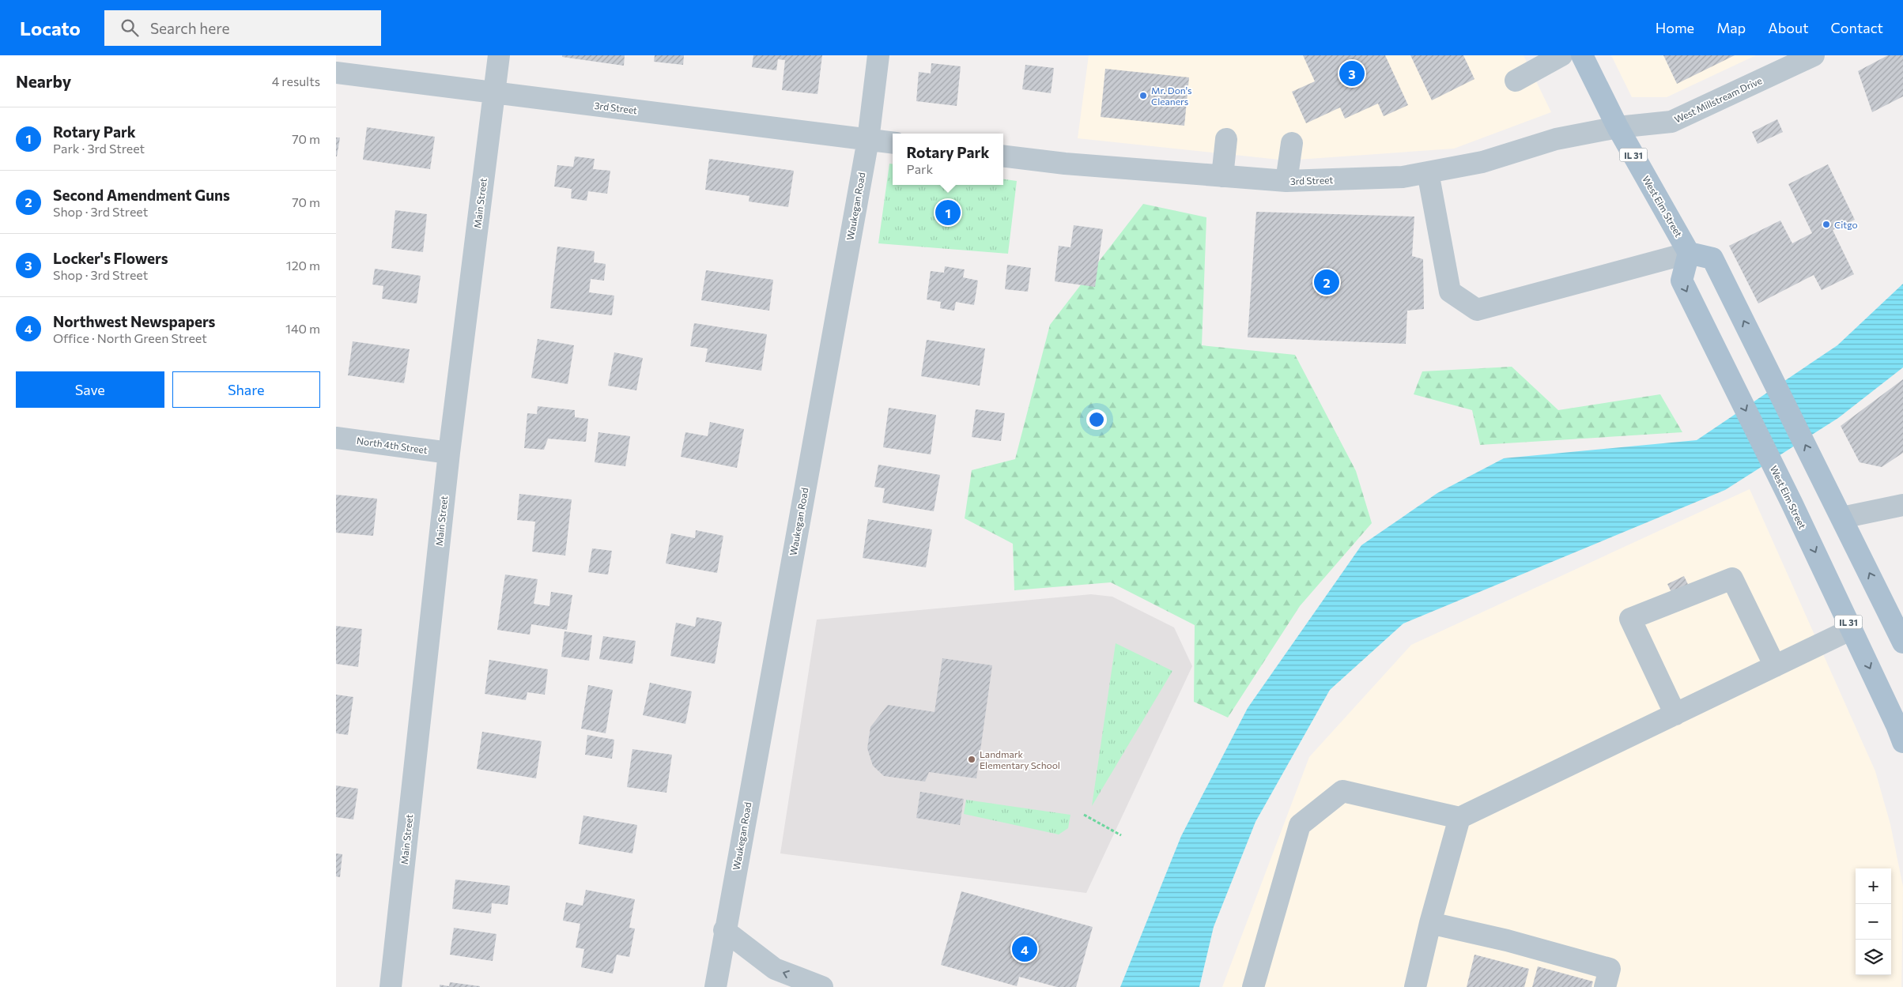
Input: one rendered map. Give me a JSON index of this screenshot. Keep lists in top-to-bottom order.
{
  "streets": {
    "main road": ["IL 31", "West Elm Street"],
    "street": [
      "West Millstream Drive",
      "3rd Street",
      "Main Street",
      "Waukegan Road",
      "North 4th Street"
    ]
  },
  "crossings": [
    ["West Millstream Drive", "3rd Street"],
    ["West Millstream Drive", "West Elm Street"],
    ["3rd Street", "Main Street"],
    ["3rd Street", "Waukegan Road"],
    ["3rd Street", "West Elm Street"],
    ["Main Street", "North 4th Street"]
  ],
  "places": ["Mr. Don's Cleaners", "Citgo", "Landmark Elementary School"],
  "page": {
    "header": "Locato",
    "search": "Search here",
    "nav": [
      "Home",
      "Map",
      "About",
      "Contact"
    ],
    "heading": ["Nearby", "4 results"],
    "pins": [
      "3",
      "1",
      "2",
      "4"
    ],
    "list": [
      {
        "mark": "1",
        "name": "Rotary Park",
        "note": "Park · 3rd Street",
        "value": "70 m"
      },
      {
        "mark": "2",
        "name": "Second Amendment Guns",
        "note": "Shop · 3rd Street",
        "value": "70 m"
      },
      {
        "mark": "3",
        "name": "Locker's Flowers",
        "note": "Shop · 3rd Street",
        "value": "120 m"
      },
      {
        "mark": "4",
        "name": "Northwest Newspapers",
        "note": "Office · North Green Street",
        "value": "140 m"
      }
    ],
    "popup": ["Rotary Park", "Park"],
    "buttons": ["Save", "Share"],
    "map_buttons": ["+", "−"]
  }
}
